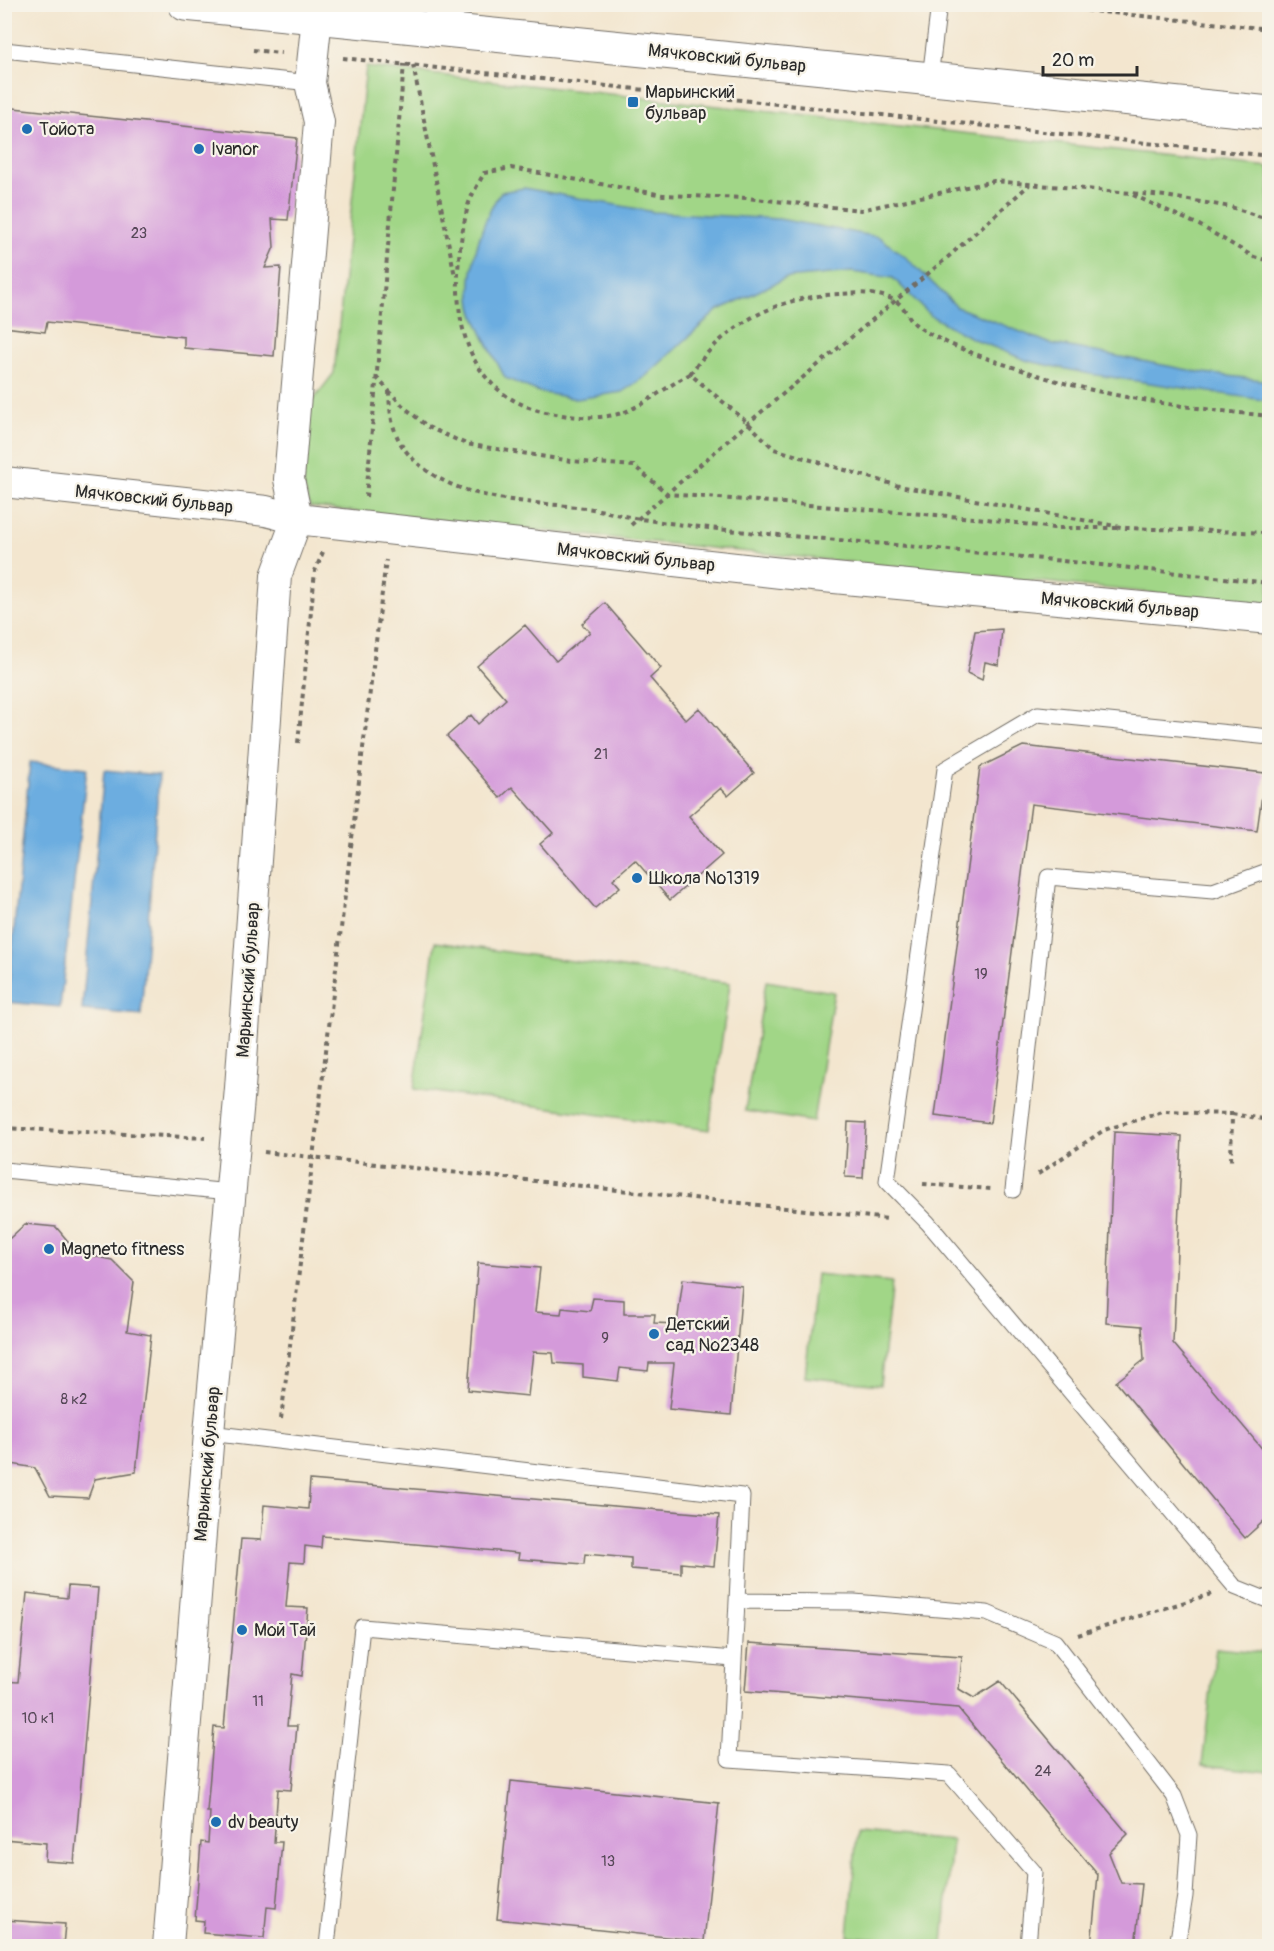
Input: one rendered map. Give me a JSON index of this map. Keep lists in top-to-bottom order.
{
  "streets": {
    "street": ["Мячковский бульвар", "Марьинский бульвар"]
  },
  "crossings": [
    ["Мячковский бульвар", "Марьинский бульвар"]
  ],
  "places": {
    "transit": ["Марьинский бульвар"],
    "other": [
      "Тойота",
      "Ivanor",
      "Школа №1319",
      "Magneto fitness",
      "Детский сад №2348",
      "Мой Тай",
      "dv beauty"
    ]
  },
  "house_numbers": [
    "23",
    "21",
    "19",
    "9",
    "8 к2",
    "11",
    "10 к1",
    "24",
    "13"
  ],
  "scale_bar": "20 m"
}
